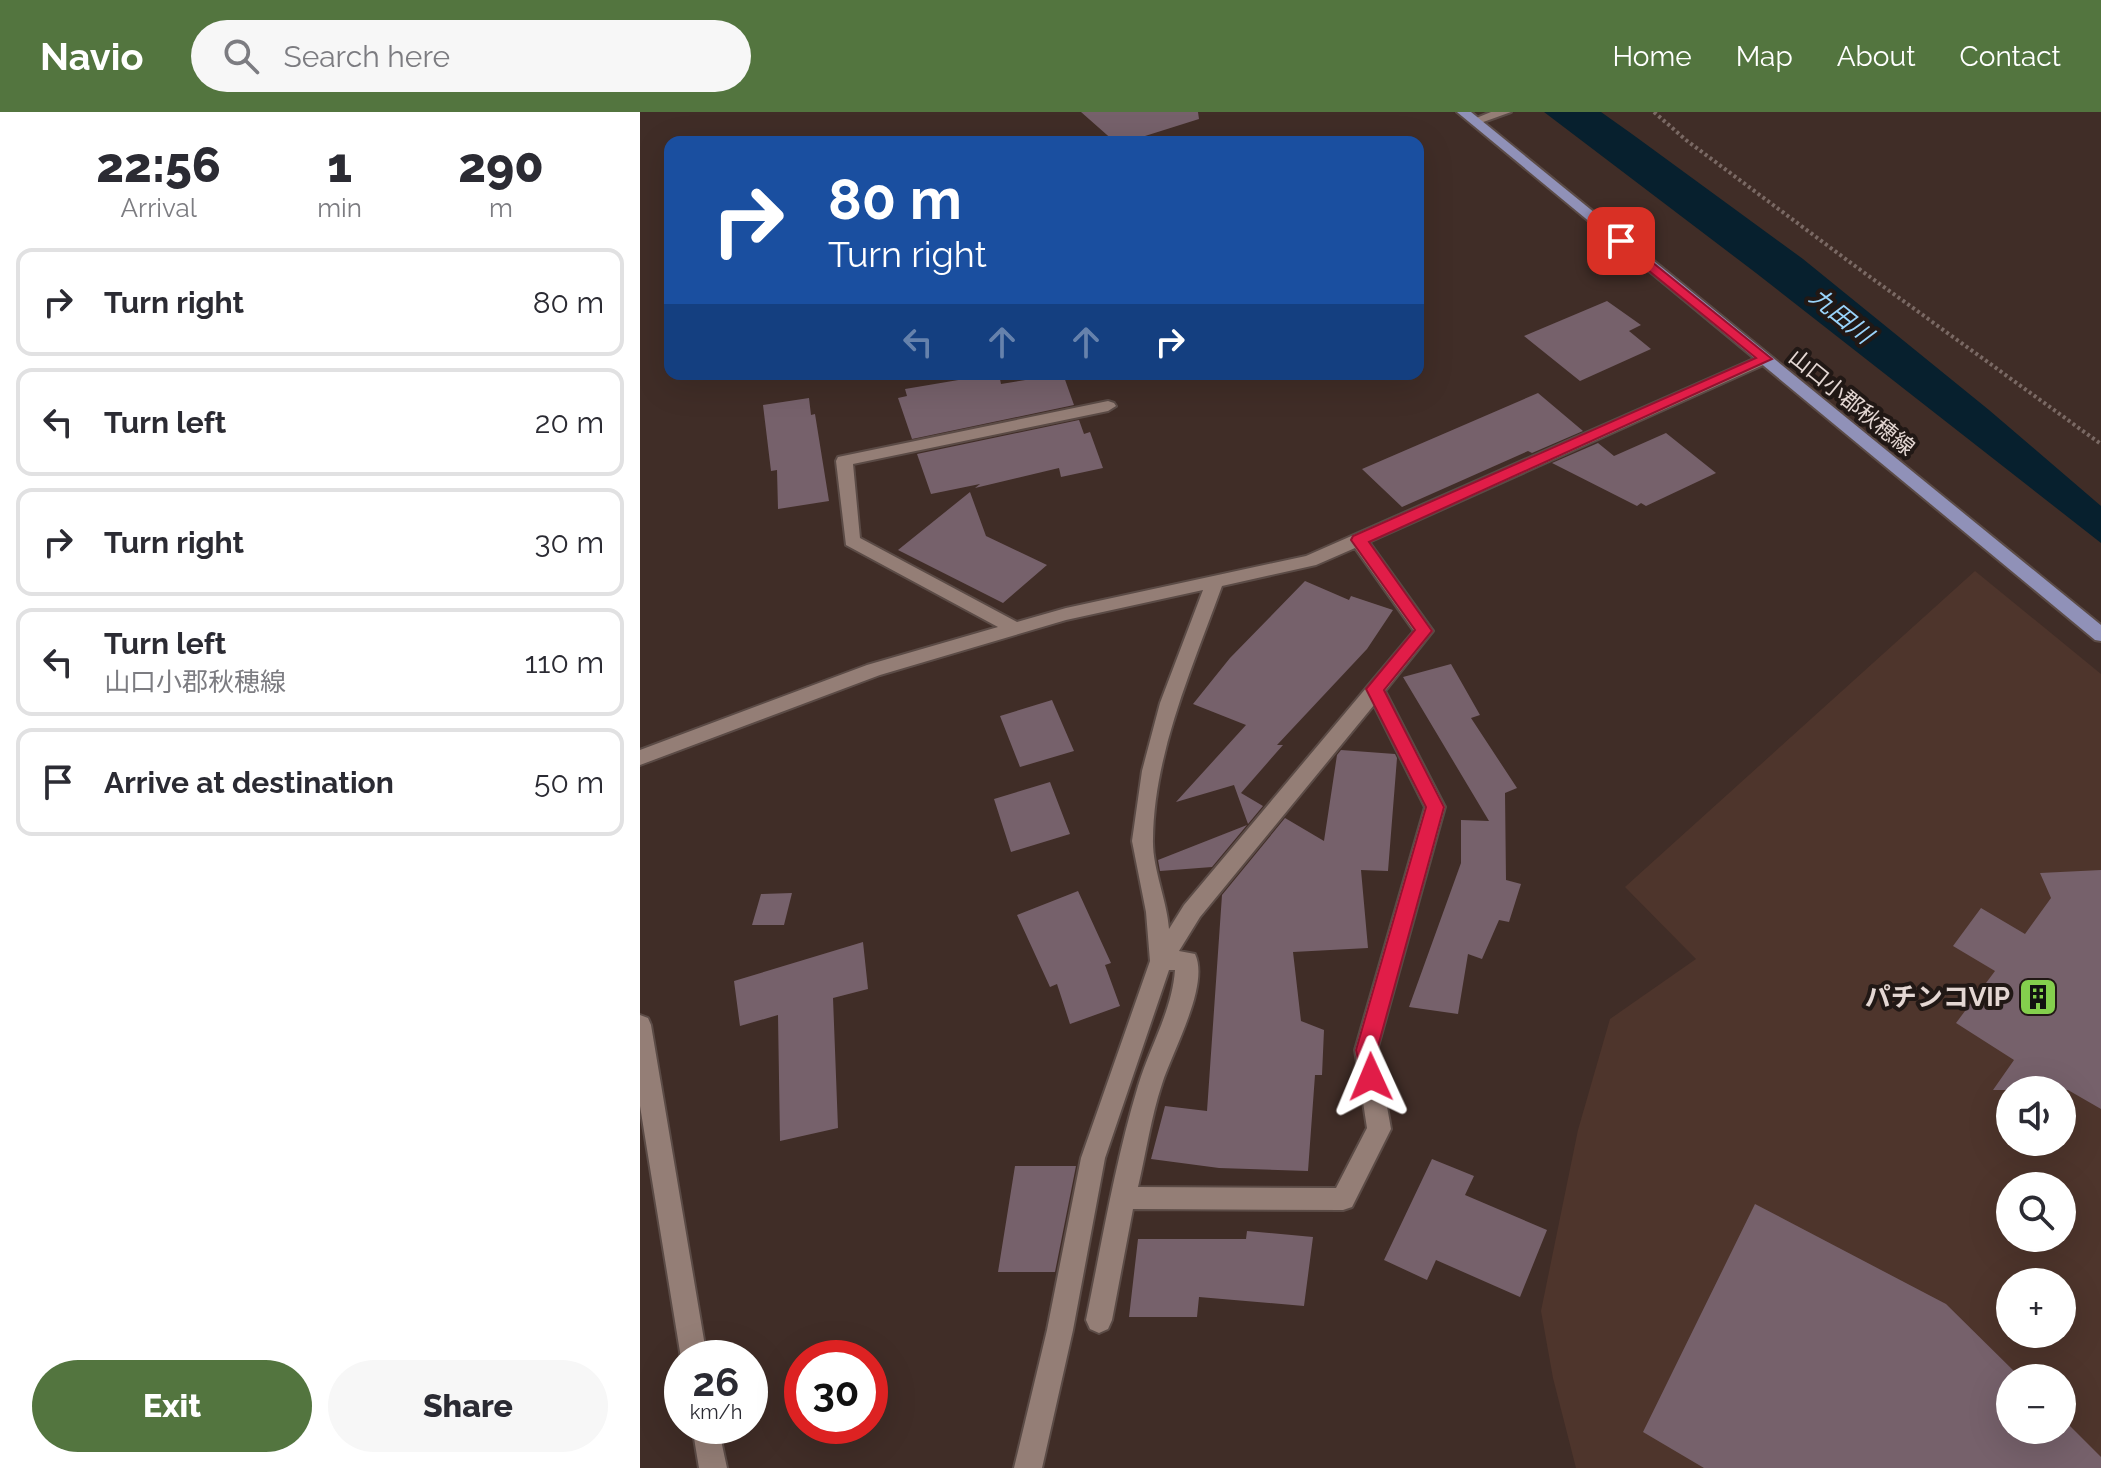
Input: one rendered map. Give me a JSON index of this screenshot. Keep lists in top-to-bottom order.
{
  "streets": {
    "main road": ["山口小郡秋穂線"]
  },
  "water": ["九田川"],
  "places": {
    "building": ["パチンコVIP"]
  },
  "page": {
    "header": "Navio",
    "search": "Search here",
    "nav": [
      "Home",
      "Map",
      "About",
      "Contact"
    ],
    "eta": [
      "22:56",
      "Arrival",
      "1",
      "min",
      "290",
      "m"
    ],
    "turn": ["80 m", "Turn right"],
    "list": [
      {
        "name": "Turn right",
        "value": "80 m"
      },
      {
        "name": "Turn left",
        "value": "20 m"
      },
      {
        "name": "Turn right",
        "value": "30 m"
      },
      {
        "name": "Turn left",
        "note": "山口小郡秋穂線",
        "value": "110 m"
      },
      {
        "name": "Arrive at destination",
        "value": "50 m"
      }
    ],
    "map_buttons": ["+", "−"],
    "speed": "26 km/h",
    "limit": "30",
    "buttons": ["Exit", "Share"]
  }
}
